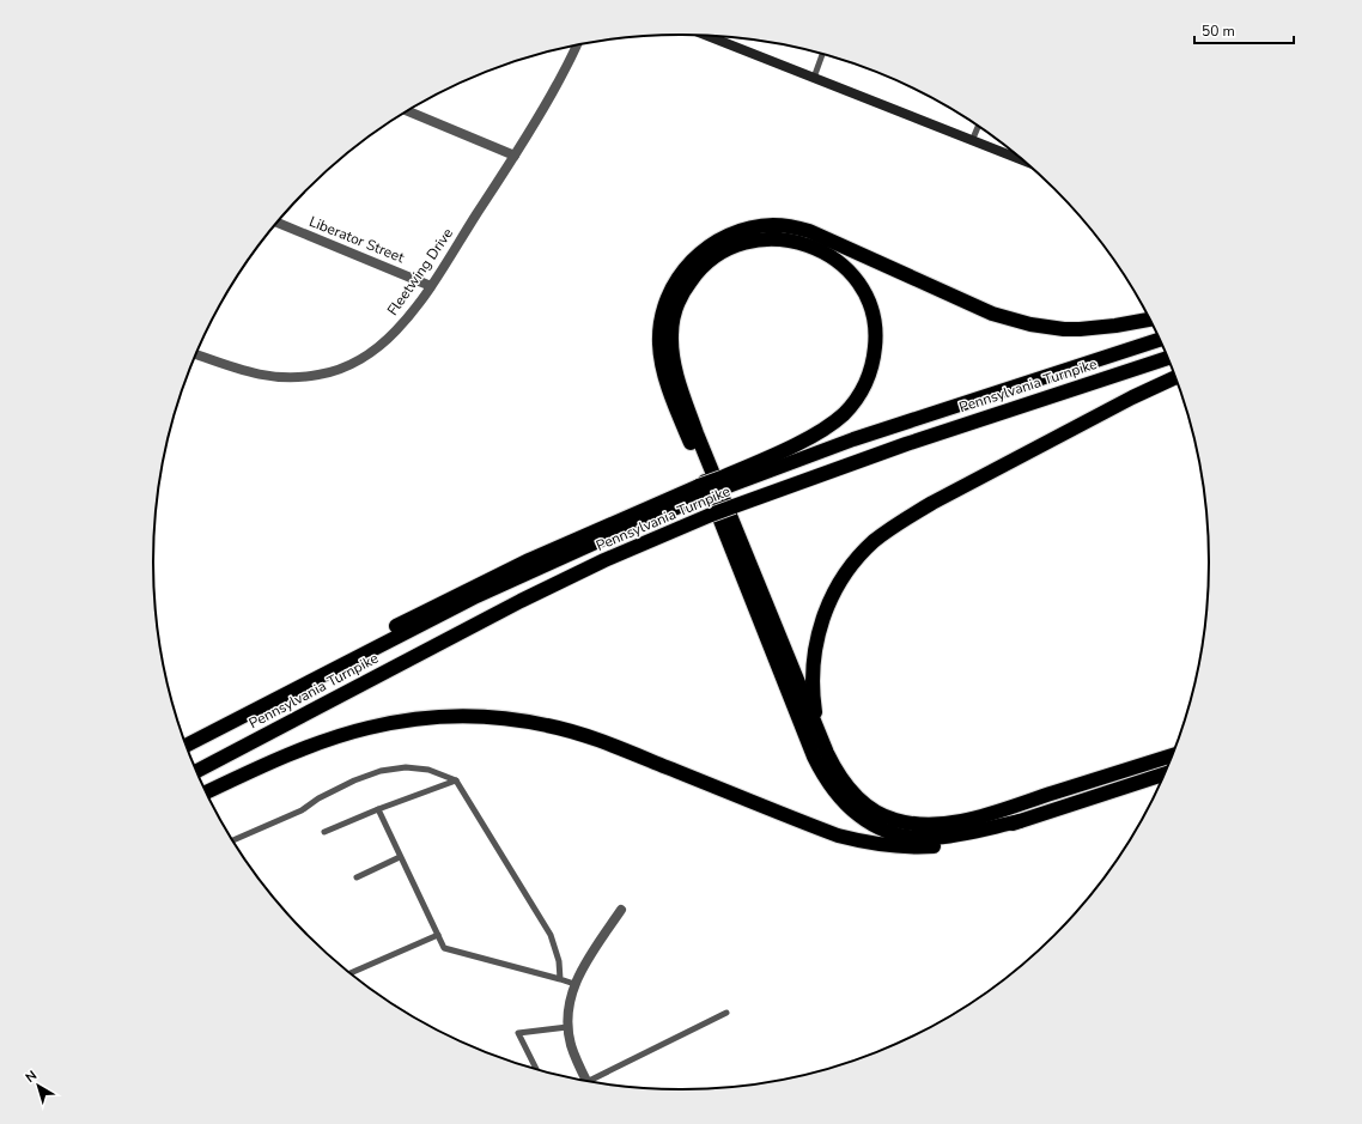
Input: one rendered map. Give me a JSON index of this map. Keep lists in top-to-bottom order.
{
  "streets": {
    "highway": ["Pennsylvania Turnpike"],
    "street": ["Liberator Street", "Fleetwing Drive"]
  },
  "crossings": [
    ["Liberator Street", "Fleetwing Drive"]
  ],
  "scale_bar": "50 m",
  "north": "top left"
}
